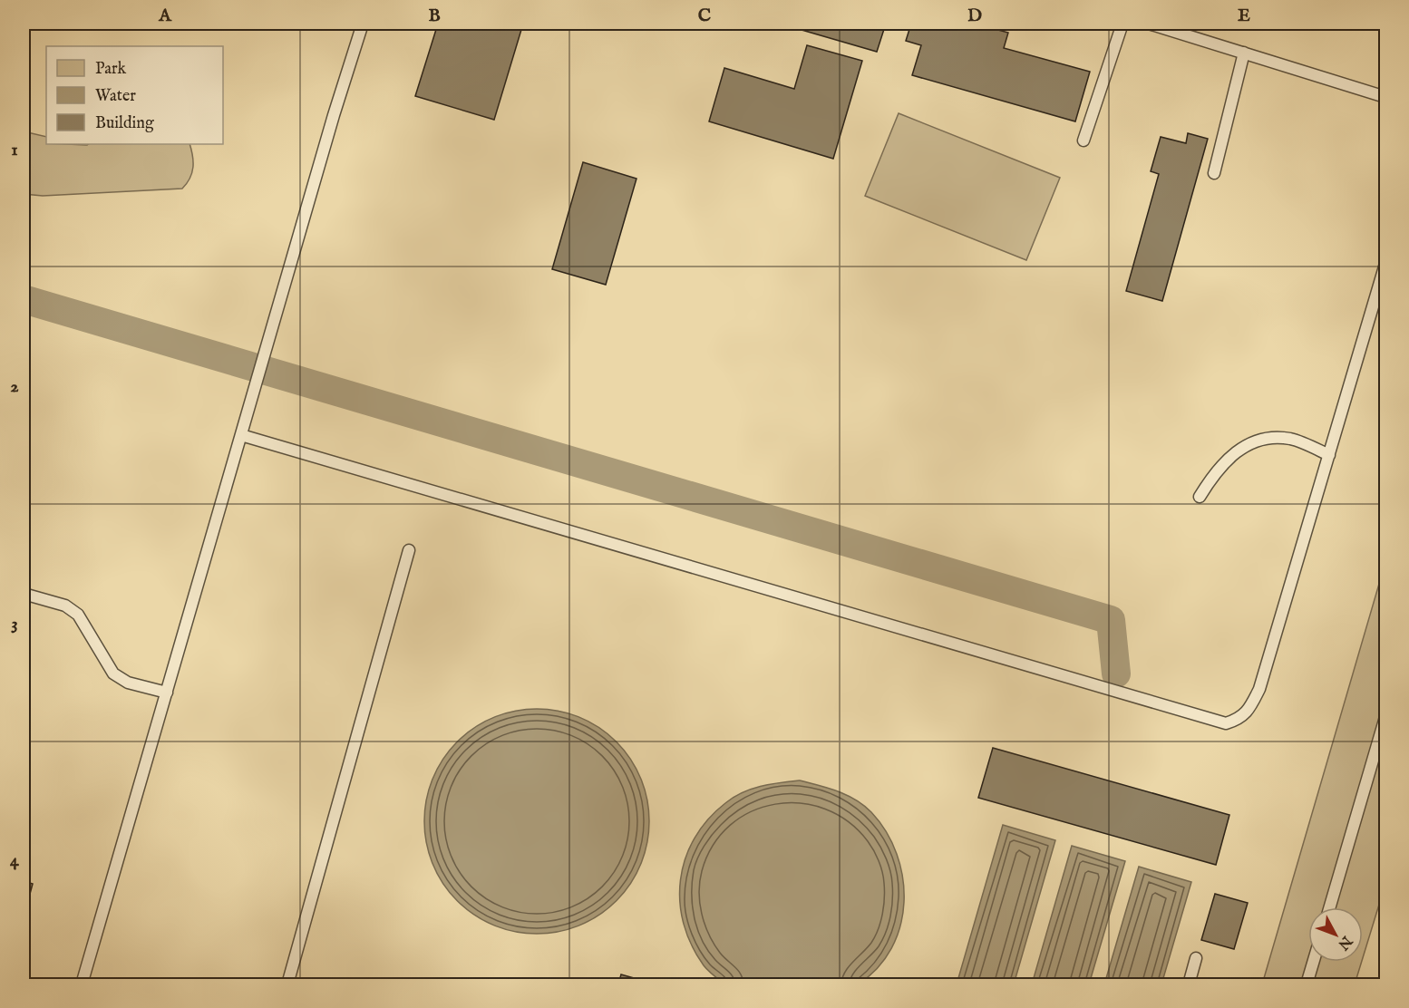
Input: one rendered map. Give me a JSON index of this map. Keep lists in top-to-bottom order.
{
  "legend": ["Park", "Water", "Building"],
  "north": "bottom right",
  "grid": {
    "columns": [
      "A",
      "B",
      "C",
      "D",
      "E"
    ],
    "rows": [
      "1",
      "2",
      "3",
      "4"
    ]
  }
}
